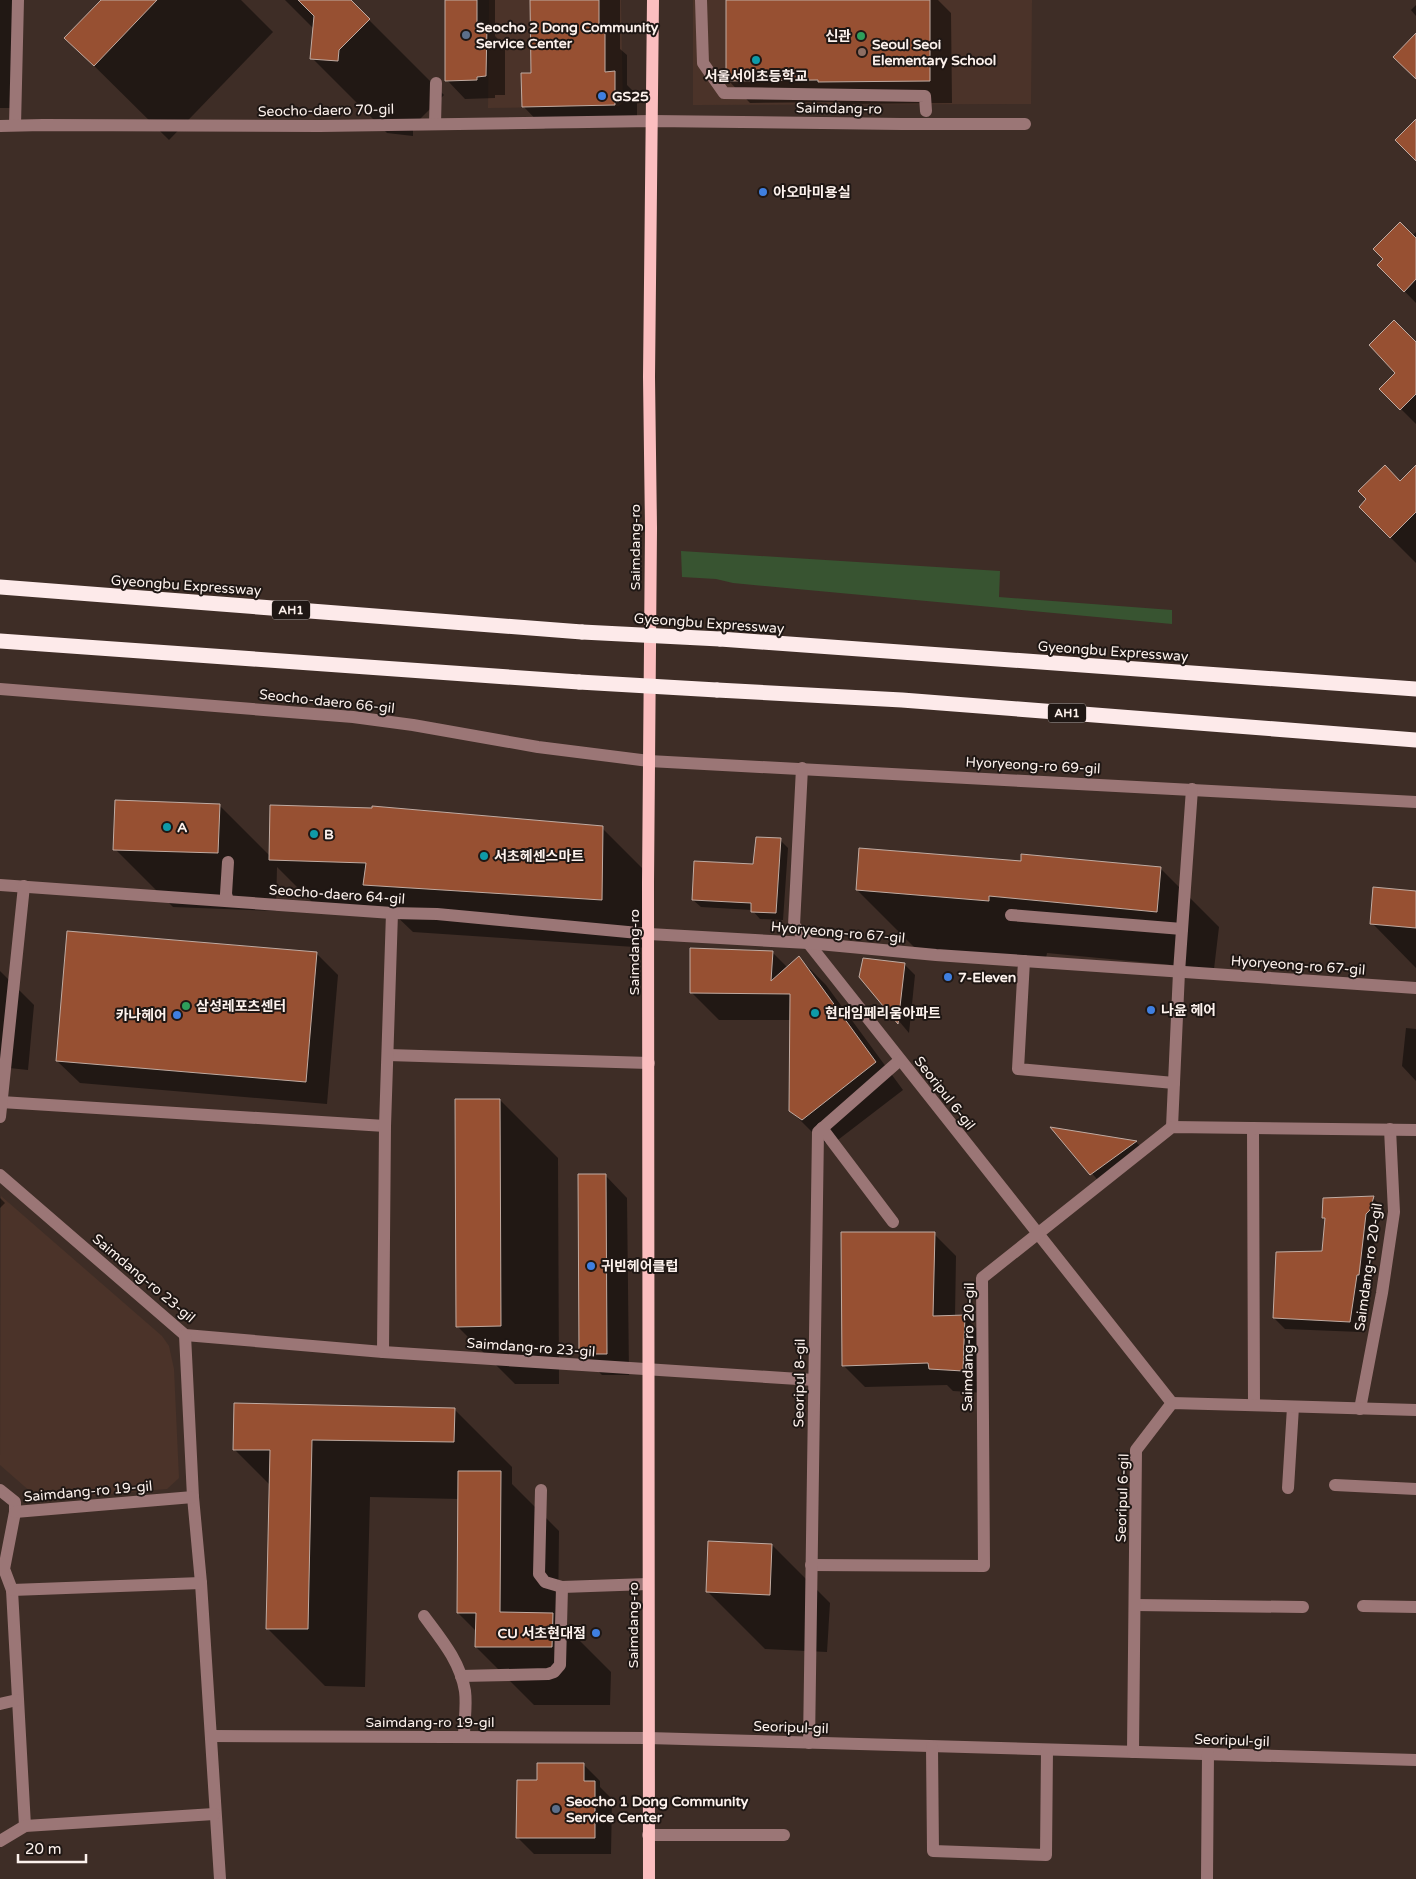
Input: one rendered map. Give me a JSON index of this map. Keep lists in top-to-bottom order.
{
  "streets": {
    "highway": ["Gyeongbu Expressway", "AH1"],
    "main road": ["Saimdang-ro"],
    "street": [
      "Seocho-daero 70-gil",
      "Seocho-daero 66-gil",
      "Hyoryeong-ro 69-gil",
      "Seocho-daero 64-gil",
      "Hyoryeong-ro 67-gil",
      "Seoripul 6-gil",
      "Saimdang-ro 20-gil",
      "Saimdang-ro 23-gil",
      "Seoripul 8-gil",
      "Saimdang-ro 19-gil",
      "Seoripul-gil"
    ]
  },
  "crossings": [
    ["Saimdang-ro", "Seocho-daero 70-gil"],
    ["Saimdang-ro", "Seocho-daero 66-gil"],
    ["Saimdang-ro", "Hyoryeong-ro 69-gil"],
    ["Saimdang-ro", "Seocho-daero 64-gil"],
    ["Saimdang-ro", "Hyoryeong-ro 67-gil"],
    ["Saimdang-ro", "Saimdang-ro 23-gil"],
    ["Saimdang-ro", "Saimdang-ro 19-gil"],
    ["Saimdang-ro", "Seoripul-gil"],
    ["Seocho-daero 66-gil", "Hyoryeong-ro 69-gil"],
    ["Hyoryeong-ro 69-gil", "Seoripul 6-gil"],
    ["Seocho-daero 64-gil", "Hyoryeong-ro 67-gil"],
    ["Hyoryeong-ro 67-gil", "Seoripul 6-gil"],
    ["Seoripul 6-gil", "Saimdang-ro 20-gil"],
    ["Seoripul 6-gil", "Seoripul-gil"],
    ["Saimdang-ro 20-gil", "Seoripul 8-gil"],
    ["Seoripul 8-gil", "Seoripul-gil"],
    ["Saimdang-ro 19-gil", "Seoripul-gil"]
  ],
  "places": [
    "Seocho 2 Dong Community Service Center",
    "신관",
    "Seoul Seoi Elementary School",
    "서울서이초등학교",
    "GS25",
    "아오마미용실",
    "A",
    "B",
    "서초헤센스마트",
    "7-Eleven",
    "삼성레포츠센터",
    "나윤 헤어",
    "현대임페리움아파트",
    "카나헤어",
    "귀빈헤어클럽",
    "CU 서초현대점",
    "Seocho 1 Dong Community Service Center"
  ],
  "scale_bar": "20 m"
}
